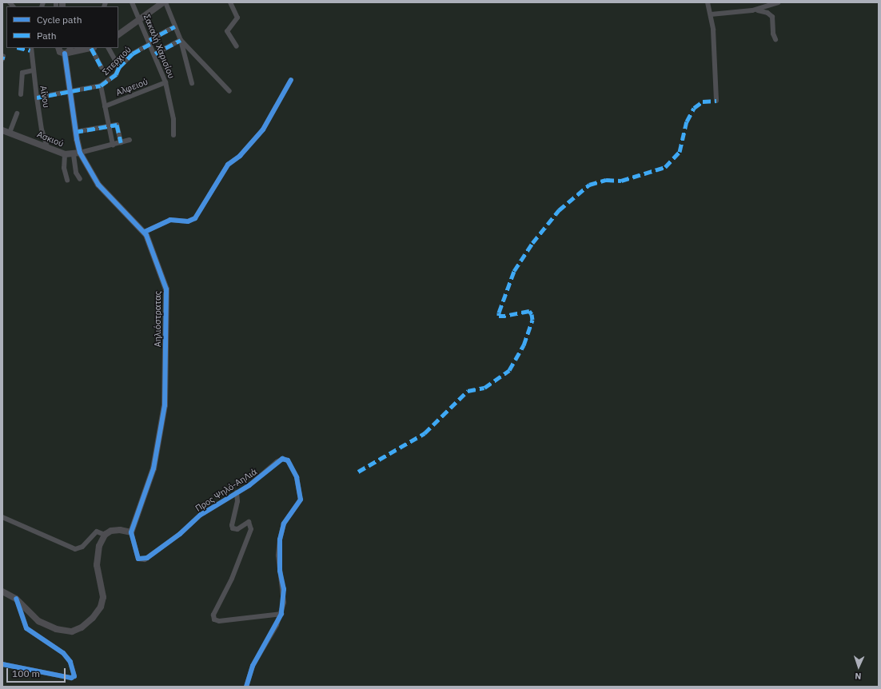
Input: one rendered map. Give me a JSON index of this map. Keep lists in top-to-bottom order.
{
  "streets": {
    "street": [
      "Σακαλή Χαρισίου",
      "Σπερχιού",
      "Αλφειού",
      "Αίνου",
      "Ασκιού",
      "Αηλιόστρατας",
      "Προς Ψηλό-ΑηΛιά"
    ]
  },
  "crossings": [
    ["Σακαλή Χαρισίου", "Σπερχιού"],
    ["Σακαλή Χαρισίου", "Αλφειού"],
    ["Σπερχιού", "Αίνου"],
    ["Σπερχιού", "Αηλιόστρατας"],
    ["Αίνου", "Ασκιού"],
    ["Ασκιού", "Αηλιόστρατας"],
    ["Αηλιόστρατας", "Προς Ψηλό-ΑηΛιά"]
  ],
  "legend": ["Cycle path", "Path"],
  "scale_bar": "100 m",
  "north": "bottom"
}
